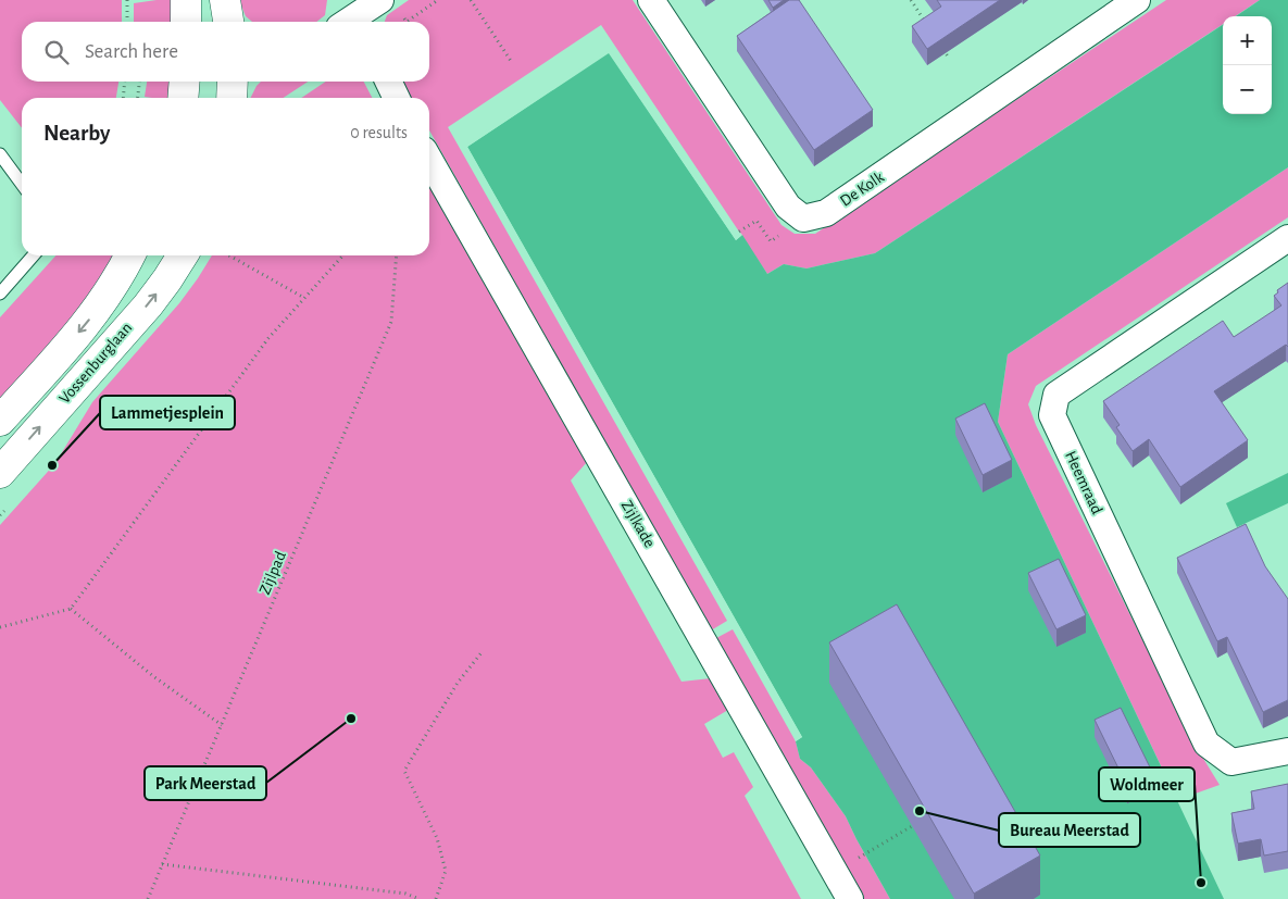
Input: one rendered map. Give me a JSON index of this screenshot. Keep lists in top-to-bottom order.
{
  "streets": {
    "street": [
      "De Kolk",
      "Vossenburglaan",
      "Heemraad",
      "Zijlkade"
    ],
    "path": ["Zijlpad"]
  },
  "places": [
    "Lammetjesplein",
    "Park Meerstad",
    "Bureau Meerstad",
    "Woldmeer"
  ],
  "page": {
    "map_buttons": ["+", "−"],
    "search": "Search here",
    "heading": ["Nearby", "0 results"]
  }
}
